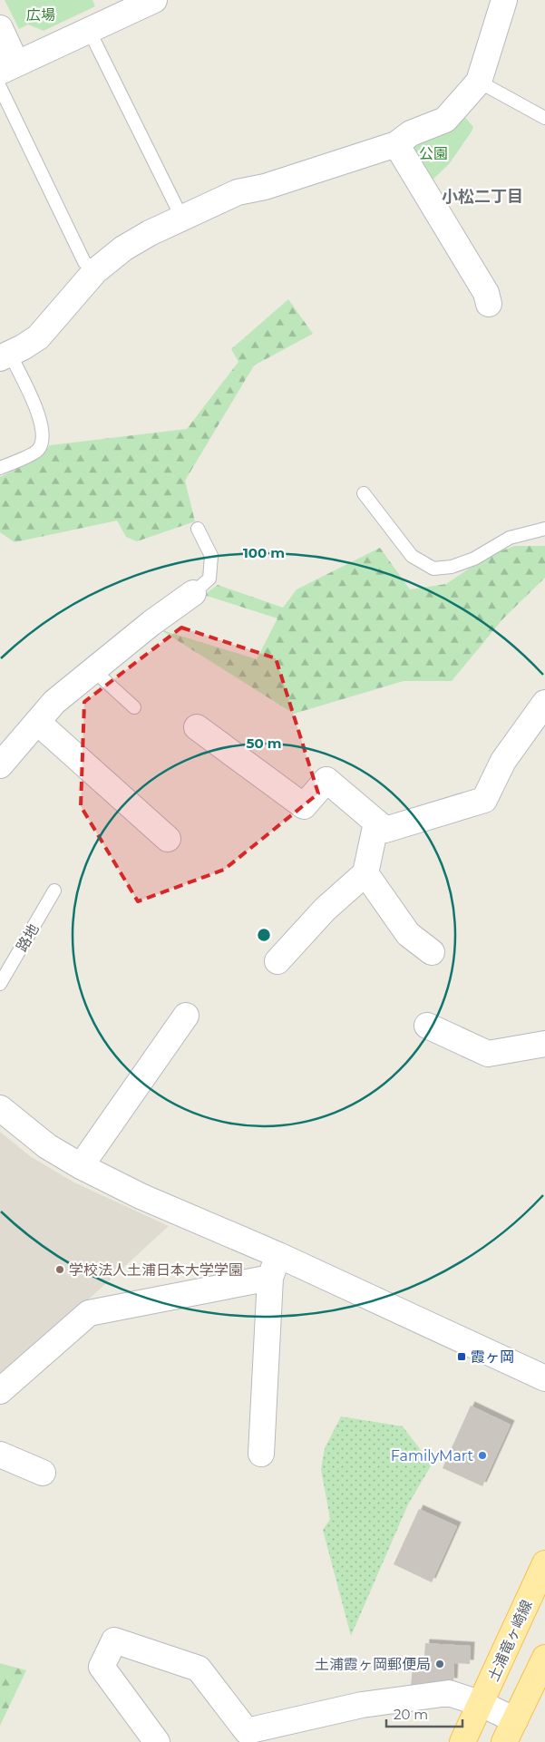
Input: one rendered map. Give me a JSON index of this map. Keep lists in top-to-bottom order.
{
  "streets": {
    "main road": ["土浦竜ヶ崎線"],
    "lane": ["路地"]
  },
  "districts": ["小松二丁目"],
  "parks": ["広場", "公園"],
  "places": {
    "other": ["学校法人土浦日本大学学園", "FamilyMart", "土浦霞ヶ岡郵便局"],
    "transit": ["霞ヶ岡"]
  },
  "scale_bar": "20 m",
  "rings": ["100 m", "50 m"]
}
